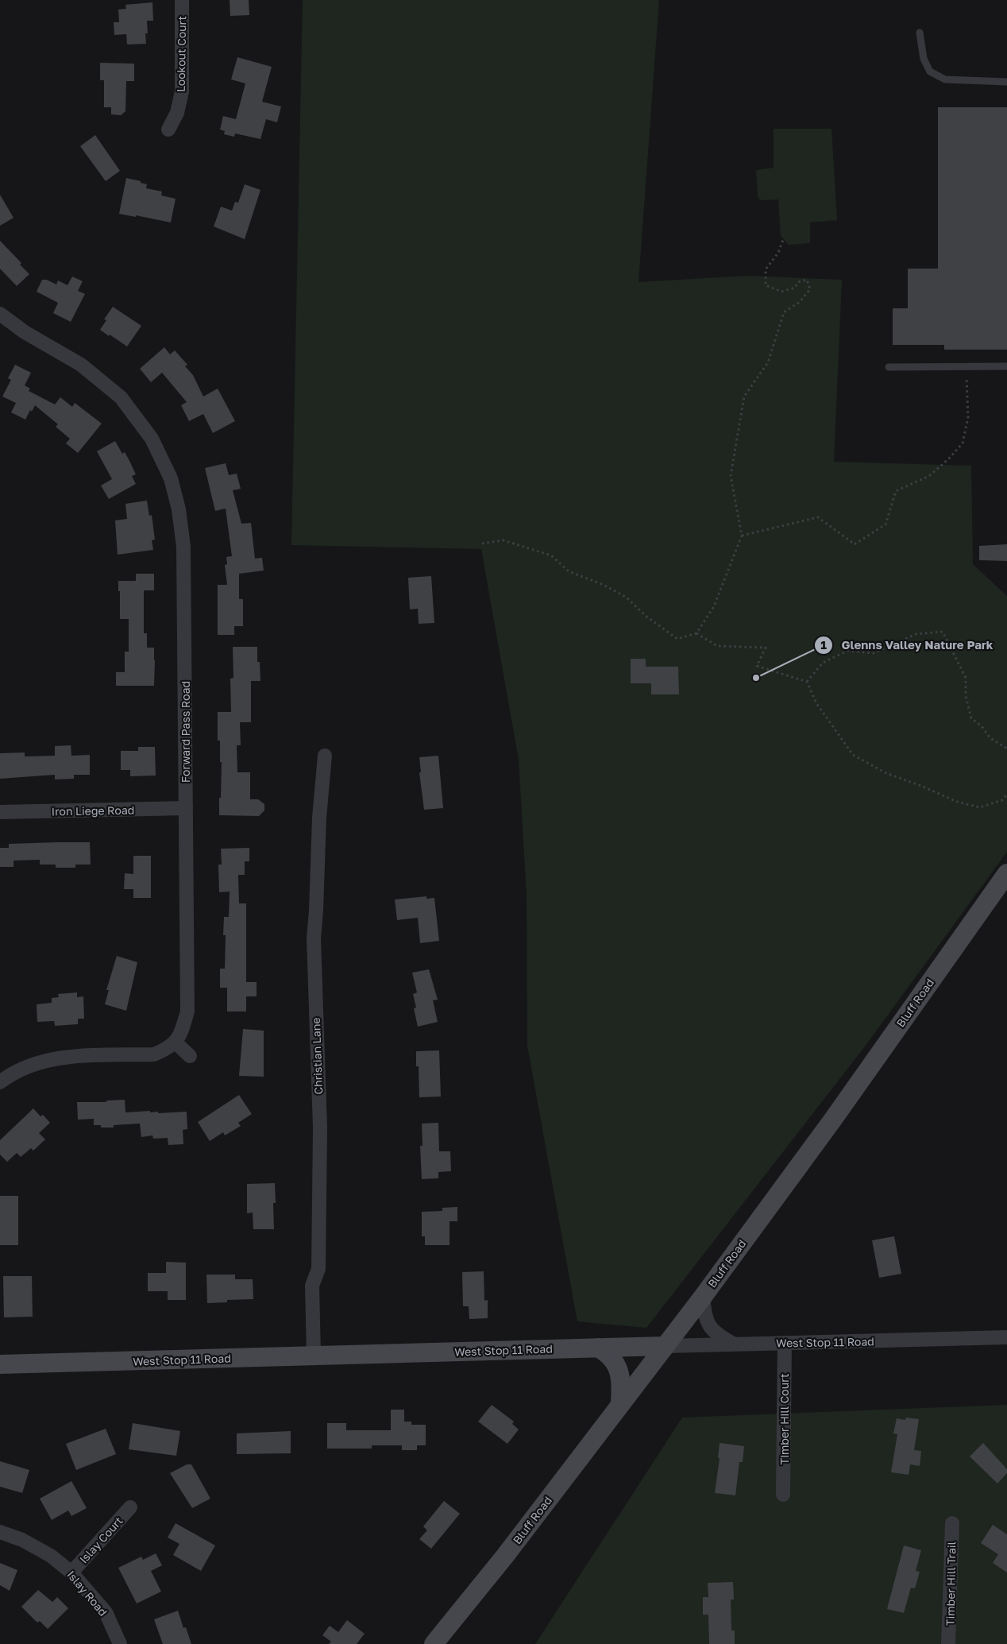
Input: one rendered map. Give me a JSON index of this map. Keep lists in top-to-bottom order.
{
  "streets": {
    "main road": ["Bluff Road", "West Stop 11 Road"],
    "street": [
      "Lookout Court",
      "Forward Pass Road",
      "Iron Liege Road",
      "Christian Lane",
      "Timber Hill Court",
      "Islay Court",
      "Timber Hill Trail",
      "Islay Road"
    ]
  },
  "crossings": [
    ["Forward Pass Road", "Iron Liege Road"],
    ["Bluff Road", "West Stop 11 Road"],
    ["Christian Lane", "West Stop 11 Road"],
    ["West Stop 11 Road", "Timber Hill Court"],
    ["Islay Court", "Islay Road"]
  ],
  "places": ["Glenns Valley Nature Park"]
}
